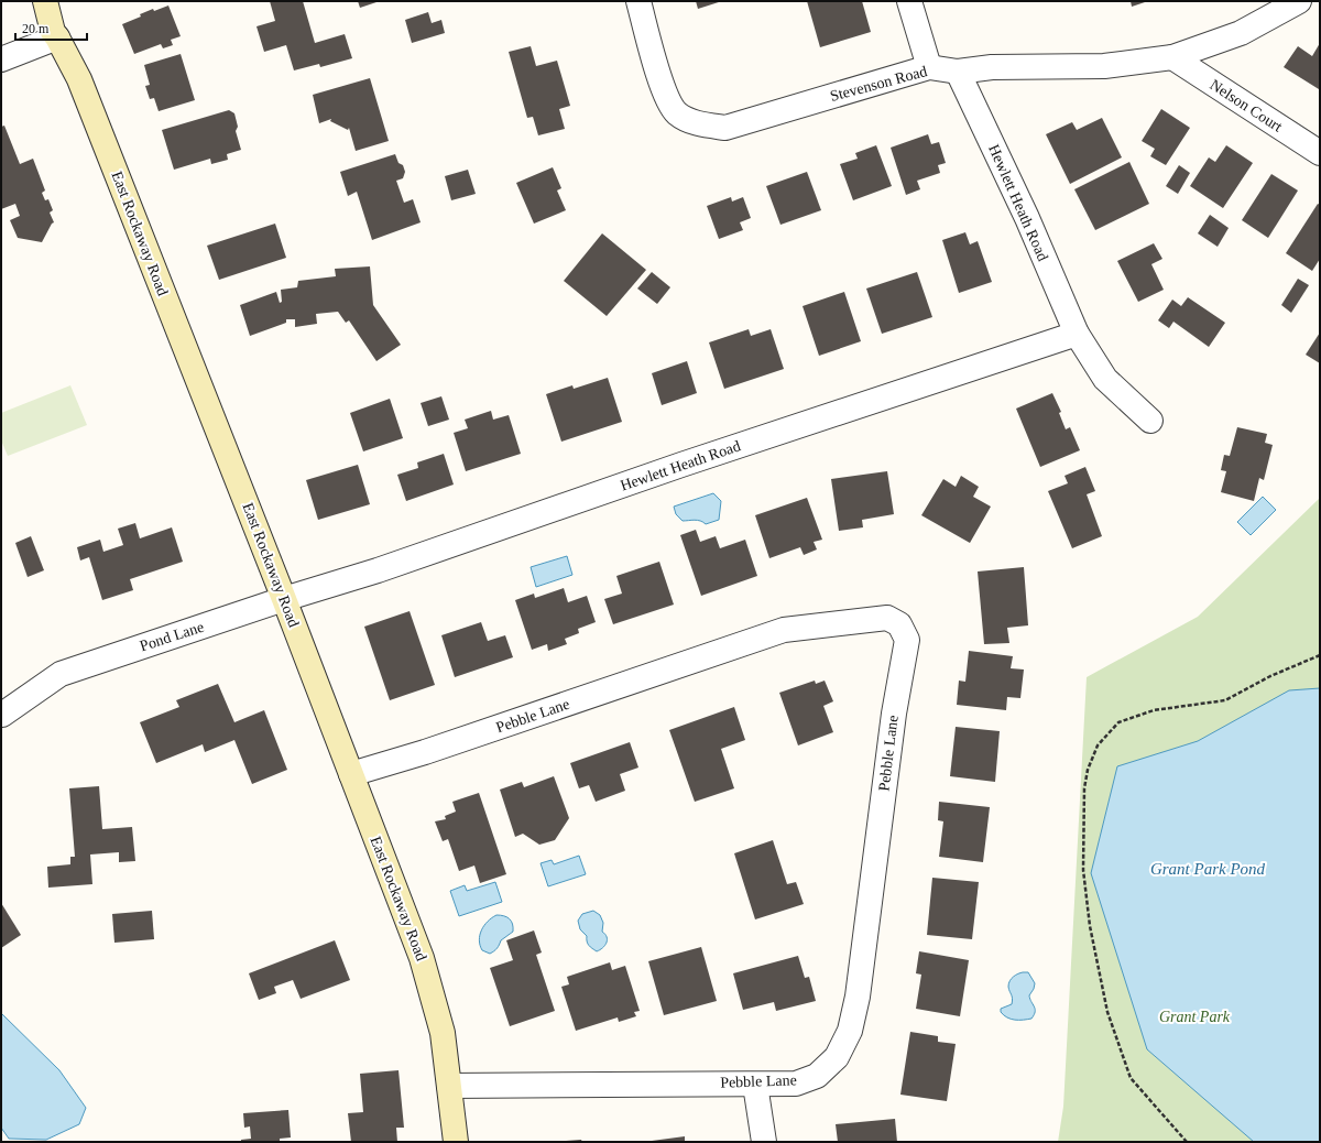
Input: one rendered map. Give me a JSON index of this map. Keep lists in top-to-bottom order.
{
  "streets": {
    "main road": ["East Rockaway Road"],
    "street": [
      "Stevenson Road",
      "Nelson Court",
      "Hewlett Heath Road",
      "Pond Lane",
      "Pebble Lane"
    ]
  },
  "crossings": [
    ["Stevenson Road", "Nelson Court"],
    ["Stevenson Road", "Hewlett Heath Road"],
    ["Hewlett Heath Road", "East Rockaway Road"],
    ["Hewlett Heath Road", "Pond Lane"],
    ["East Rockaway Road", "Pond Lane"],
    ["East Rockaway Road", "Pebble Lane"]
  ],
  "water": ["Grant Park Pond"],
  "parks": ["Grant Park"],
  "scale_bar": "20 m"
}
